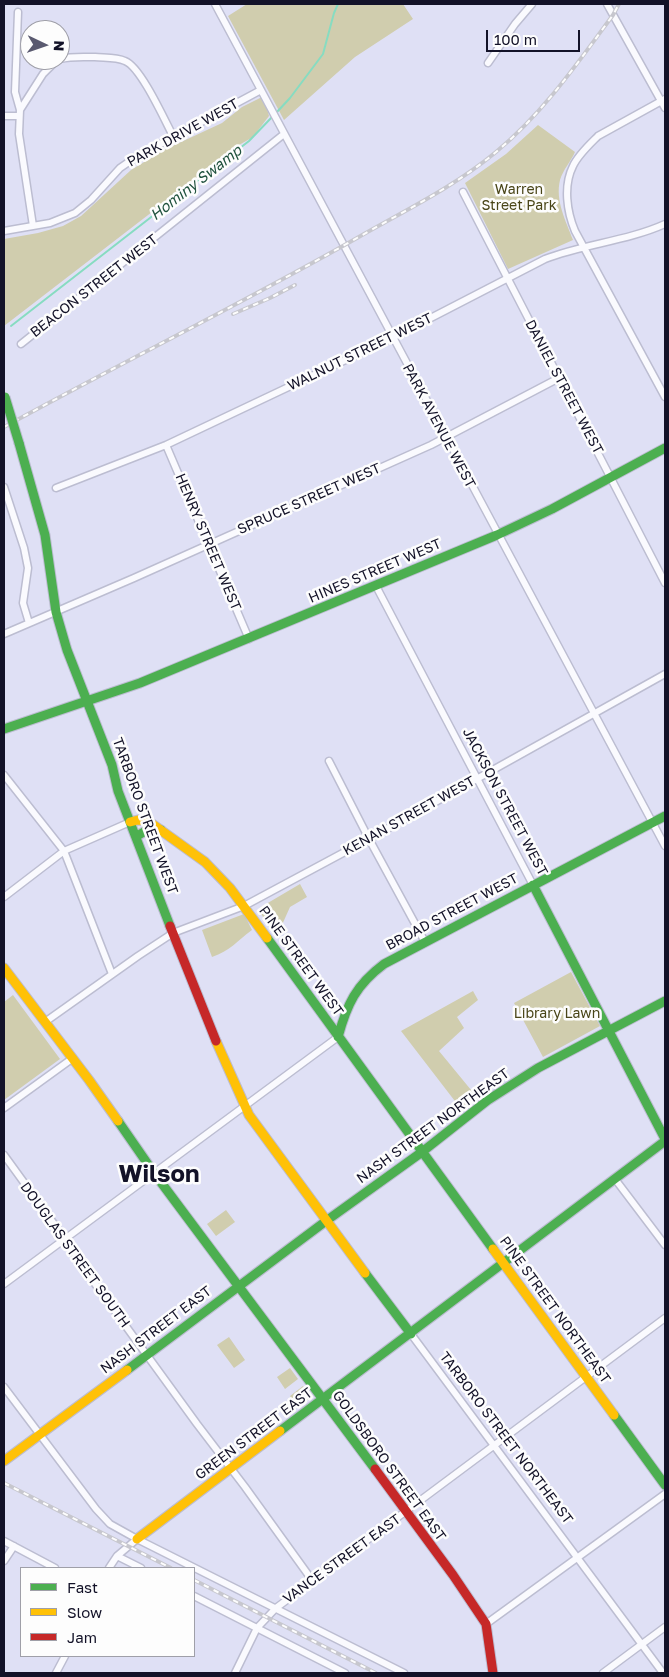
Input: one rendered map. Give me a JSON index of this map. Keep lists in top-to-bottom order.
{
  "streets": {
    "main road": [
      "HINES STREET WEST",
      "JACKSON STREET WEST",
      "TARBORO STREET WEST",
      "BROAD STREET WEST",
      "PINE STREET WEST",
      "NASH STREET NORTHEAST",
      "PINE STREET NORTHEAST",
      "NASH STREET EAST",
      "GREEN STREET EAST",
      "TARBORO STREET NORTHEAST",
      "GOLDSBORO STREET EAST"
    ],
    "street": [
      "PARK DRIVE WEST",
      "BEACON STREET WEST",
      "WALNUT STREET WEST",
      "DANIEL STREET WEST",
      "PARK AVENUE WEST",
      "SPRUCE STREET WEST",
      "HENRY STREET WEST",
      "KENAN STREET WEST",
      "DOUGLAS STREET SOUTH",
      "VANCE STREET EAST"
    ]
  },
  "crossings": [
    ["PARK DRIVE WEST", "PARK AVENUE WEST"],
    ["BEACON STREET WEST", "PARK AVENUE WEST"],
    ["WALNUT STREET WEST", "DANIEL STREET WEST"],
    ["WALNUT STREET WEST", "PARK AVENUE WEST"],
    ["WALNUT STREET WEST", "HENRY STREET WEST"],
    ["DANIEL STREET WEST", "SPRUCE STREET WEST"],
    ["DANIEL STREET WEST", "HINES STREET WEST"],
    ["PARK AVENUE WEST", "SPRUCE STREET WEST"],
    ["PARK AVENUE WEST", "HINES STREET WEST"],
    ["PARK AVENUE WEST", "KENAN STREET WEST"],
    ["PARK AVENUE WEST", "BROAD STREET WEST"],
    ["SPRUCE STREET WEST", "HENRY STREET WEST"],
    ["SPRUCE STREET WEST", "TARBORO STREET WEST"],
    ["HENRY STREET WEST", "HINES STREET WEST"],
    ["HINES STREET WEST", "JACKSON STREET WEST"],
    ["HINES STREET WEST", "TARBORO STREET WEST"],
    ["JACKSON STREET WEST", "KENAN STREET WEST"],
    ["JACKSON STREET WEST", "BROAD STREET WEST"],
    ["JACKSON STREET WEST", "NASH STREET NORTHEAST"],
    ["JACKSON STREET WEST", "GREEN STREET EAST"],
    ["TARBORO STREET WEST", "KENAN STREET WEST"],
    ["TARBORO STREET WEST", "PINE STREET WEST"],
    ["TARBORO STREET WEST", "NASH STREET NORTHEAST"],
    ["TARBORO STREET WEST", "NASH STREET EAST"],
    ["TARBORO STREET WEST", "TARBORO STREET NORTHEAST"],
    ["KENAN STREET WEST", "PINE STREET WEST"],
    ["KENAN STREET WEST", "GOLDSBORO STREET EAST"],
    ["BROAD STREET WEST", "PINE STREET WEST"],
    ["PINE STREET WEST", "NASH STREET NORTHEAST"],
    ["PINE STREET WEST", "PINE STREET NORTHEAST"],
    ["NASH STREET NORTHEAST", "PINE STREET NORTHEAST"],
    ["NASH STREET NORTHEAST", "NASH STREET EAST"],
    ["NASH STREET NORTHEAST", "TARBORO STREET NORTHEAST"],
    ["DOUGLAS STREET SOUTH", "NASH STREET EAST"],
    ["DOUGLAS STREET SOUTH", "GREEN STREET EAST"],
    ["DOUGLAS STREET SOUTH", "VANCE STREET EAST"],
    ["PINE STREET NORTHEAST", "GREEN STREET EAST"],
    ["PINE STREET NORTHEAST", "VANCE STREET EAST"],
    ["NASH STREET EAST", "TARBORO STREET NORTHEAST"],
    ["NASH STREET EAST", "GOLDSBORO STREET EAST"],
    ["GREEN STREET EAST", "TARBORO STREET NORTHEAST"],
    ["GREEN STREET EAST", "GOLDSBORO STREET EAST"],
    ["TARBORO STREET NORTHEAST", "VANCE STREET EAST"],
    ["GOLDSBORO STREET EAST", "VANCE STREET EAST"]
  ],
  "districts": ["Wilson"],
  "water": ["Hominy Swamp"],
  "parks": ["Warren Street Park", "Library Lawn"],
  "legend": ["Fast", "Slow", "Jam"],
  "scale_bar": "100 m",
  "north": "right"
}
